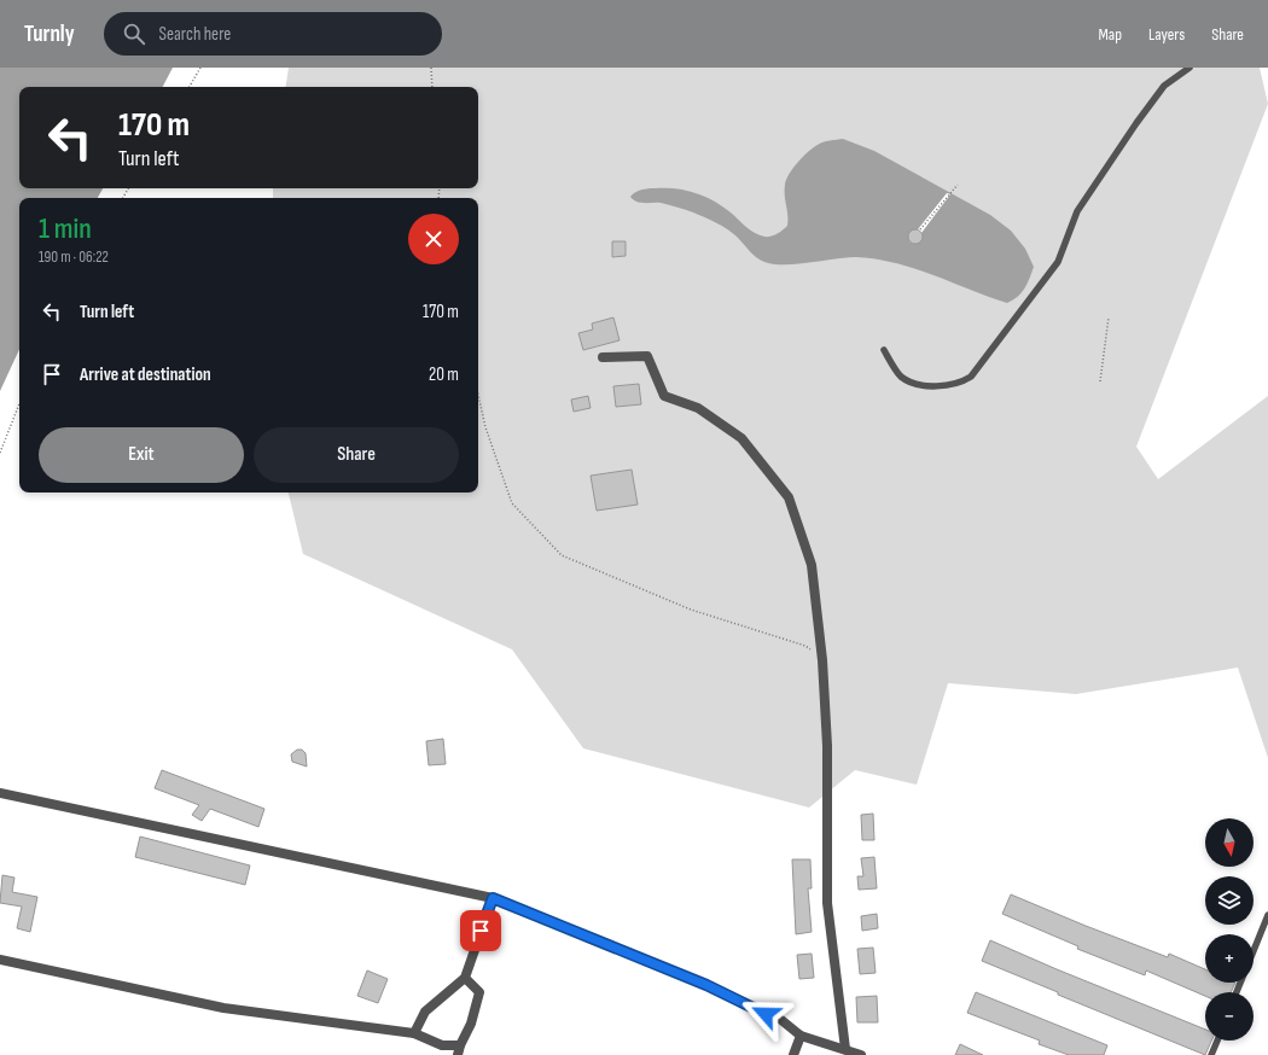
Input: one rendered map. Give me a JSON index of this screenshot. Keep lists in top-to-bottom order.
{
  "north": "bottom",
  "page": {
    "header": "Turnly",
    "search": "Search here",
    "nav": ["Map", "Layers", "Share"],
    "turn": ["170 m", "Turn left"],
    "heading": ["1 min", "190 m · 06:22"],
    "list": [
      {
        "name": "Turn left",
        "value": "170 m"
      },
      {
        "name": "Arrive at destination",
        "value": "20 m"
      }
    ],
    "buttons": ["Exit", "Share"],
    "map_buttons": ["+", "−"]
  }
}
